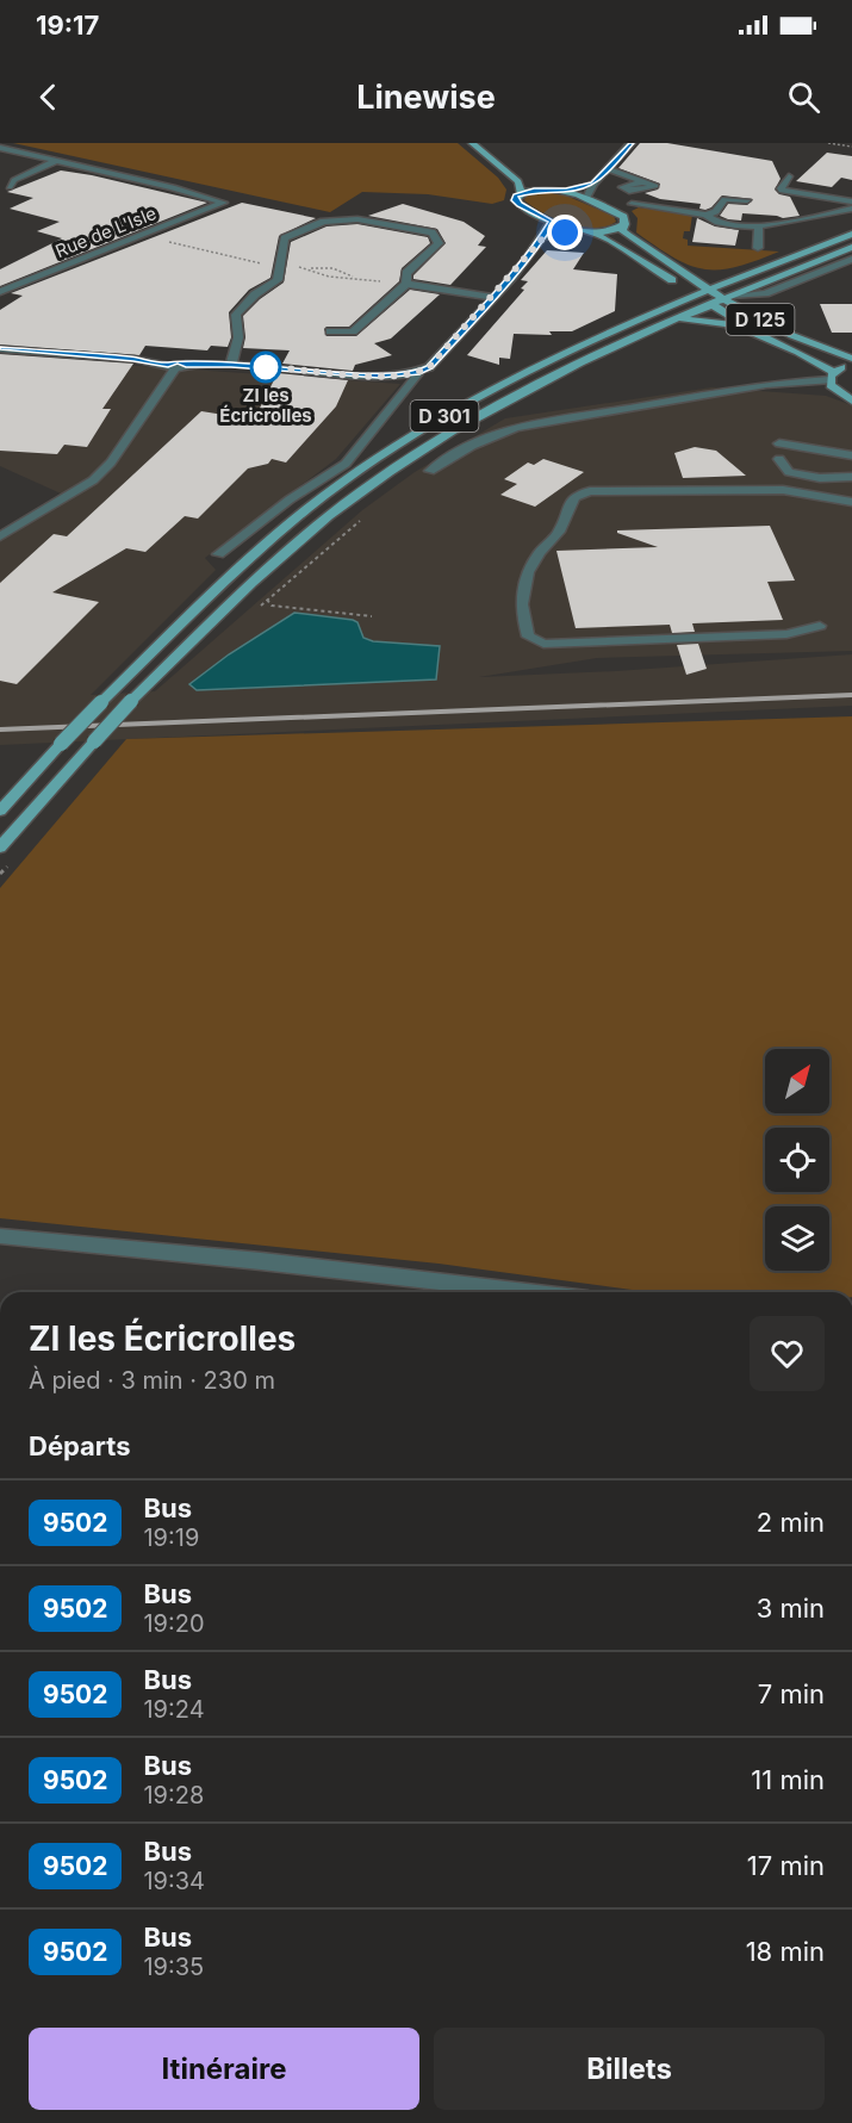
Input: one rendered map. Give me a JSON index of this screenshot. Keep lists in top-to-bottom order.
{
  "streets": {
    "main road": ["D 125", "D 301"],
    "street": ["Rue de L'Isle"]
  },
  "crossings": [
    ["D 125", "D 301"]
  ],
  "places": ["ZI les Écricrolles"],
  "lines": ["bus line 9502"],
  "north": "top right",
  "page": {
    "status": "19:17",
    "header": "Linewise",
    "heading": [
      ["ZI les Écricrolles", "À pied · 3 min · 230 m"],
      "Départs"
    ],
    "list": [
      {
        "mark": "9502",
        "name": "Bus",
        "note": "19:19",
        "value": "2 min"
      },
      {
        "mark": "9502",
        "name": "Bus",
        "note": "19:20",
        "value": "3 min"
      },
      {
        "mark": "9502",
        "name": "Bus",
        "note": "19:24",
        "value": "7 min"
      },
      {
        "mark": "9502",
        "name": "Bus",
        "note": "19:28",
        "value": "11 min"
      },
      {
        "mark": "9502",
        "name": "Bus",
        "note": "19:34",
        "value": "17 min"
      },
      {
        "mark": "9502",
        "name": "Bus",
        "note": "19:35",
        "value": "18 min"
      }
    ],
    "buttons": ["Itinéraire", "Billets"]
  }
}
